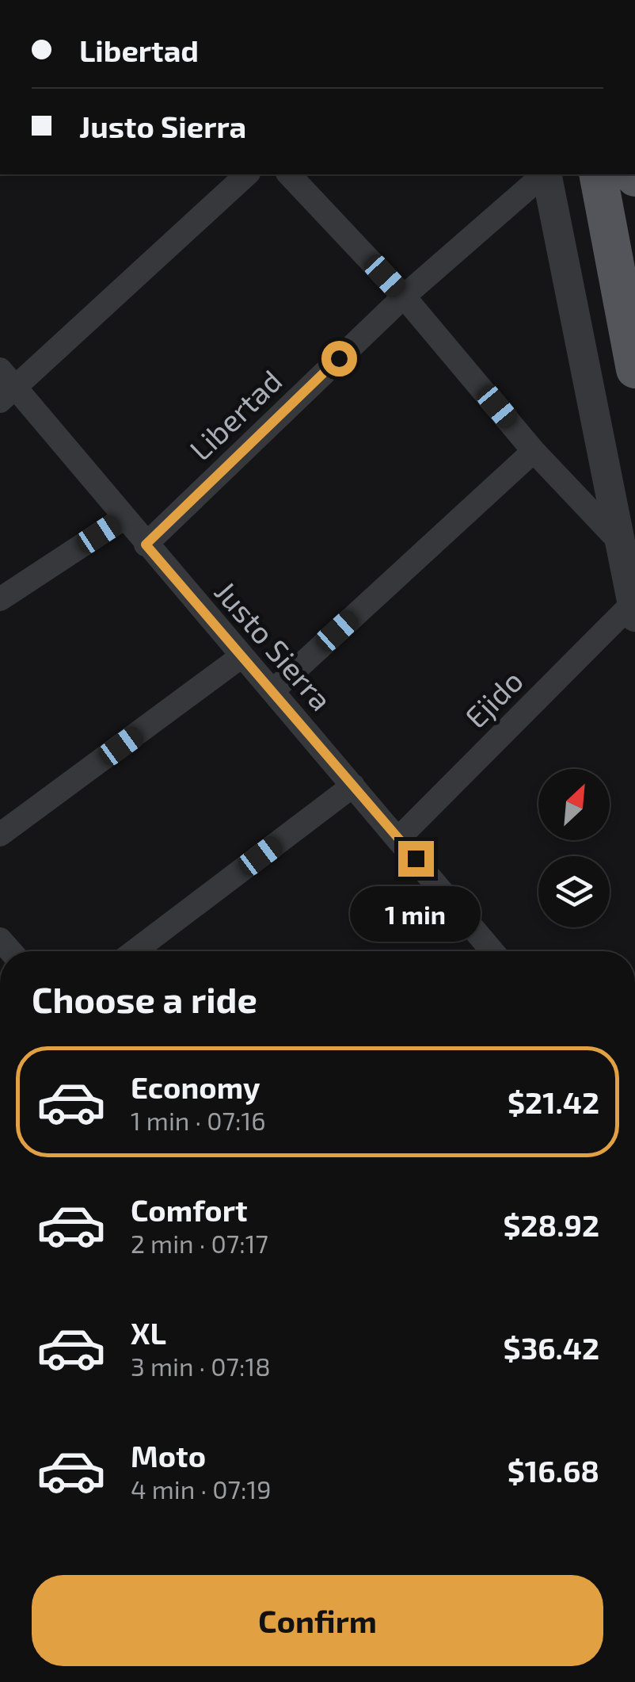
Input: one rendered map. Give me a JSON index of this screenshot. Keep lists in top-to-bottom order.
{
  "streets": {
    "street": ["Libertad", "Justo Sierra", "Ejido"]
  },
  "crossings": [
    ["Libertad", "Justo Sierra"],
    ["Justo Sierra", "Ejido"]
  ],
  "north": "top right",
  "page": {
    "banner": ["Libertad", "Justo Sierra"],
    "bubble": "1 min",
    "heading": "Choose a ride",
    "list": [
      {
        "name": "Economy",
        "note": "1 min · 07:16",
        "value": "$21.42"
      },
      {
        "name": "Comfort",
        "note": "2 min · 07:17",
        "value": "$28.92"
      },
      {
        "name": "XL",
        "note": "3 min · 07:18",
        "value": "$36.42"
      },
      {
        "name": "Moto",
        "note": "4 min · 07:19",
        "value": "$16.68"
      }
    ],
    "buttons": "Confirm"
  }
}
